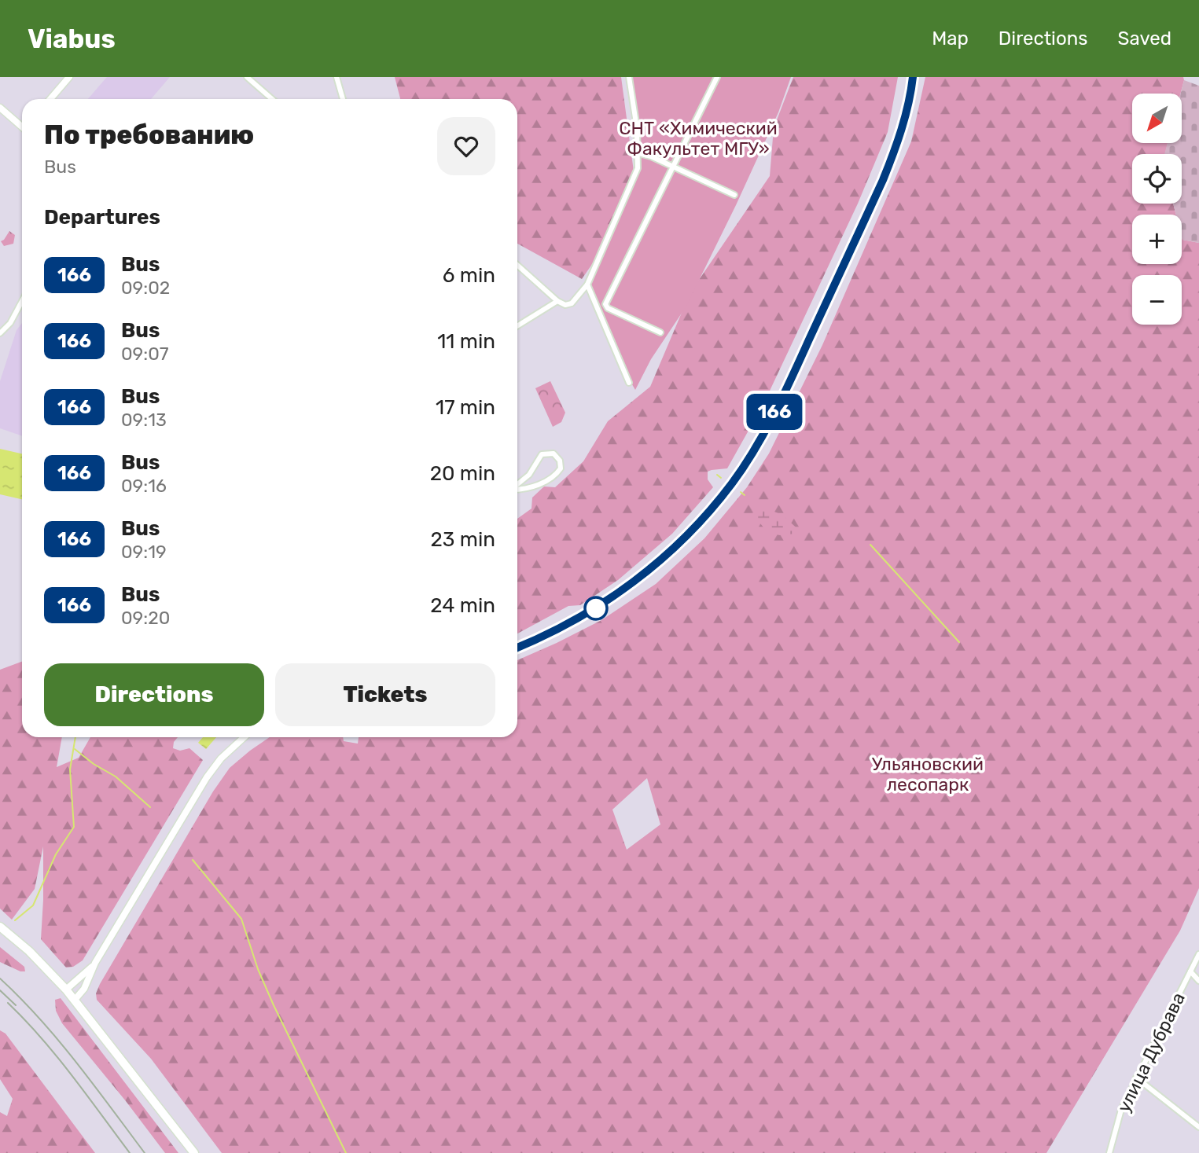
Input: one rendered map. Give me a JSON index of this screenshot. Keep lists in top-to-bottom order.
{
  "streets": {
    "street": ["улица Дубрава"]
  },
  "parks": ["СНТ «Химический Факультет МГУ»", "Ульяновский лесопарк"],
  "lines": ["bus line 166"],
  "north": "bottom left",
  "page": {
    "header": "Viabus",
    "nav": ["Map", "Directions", "Saved"],
    "on_map": "166",
    "map_buttons": ["+", "−"],
    "heading": [
      ["По требованию", "Bus"],
      "Departures"
    ],
    "list": [
      {
        "mark": "166",
        "name": "Bus",
        "note": "09:02",
        "value": "6 min"
      },
      {
        "mark": "166",
        "name": "Bus",
        "note": "09:07",
        "value": "11 min"
      },
      {
        "mark": "166",
        "name": "Bus",
        "note": "09:13",
        "value": "17 min"
      },
      {
        "mark": "166",
        "name": "Bus",
        "note": "09:16",
        "value": "20 min"
      },
      {
        "mark": "166",
        "name": "Bus",
        "note": "09:19",
        "value": "23 min"
      },
      {
        "mark": "166",
        "name": "Bus",
        "note": "09:20",
        "value": "24 min"
      }
    ],
    "buttons": ["Directions", "Tickets"]
  }
}
